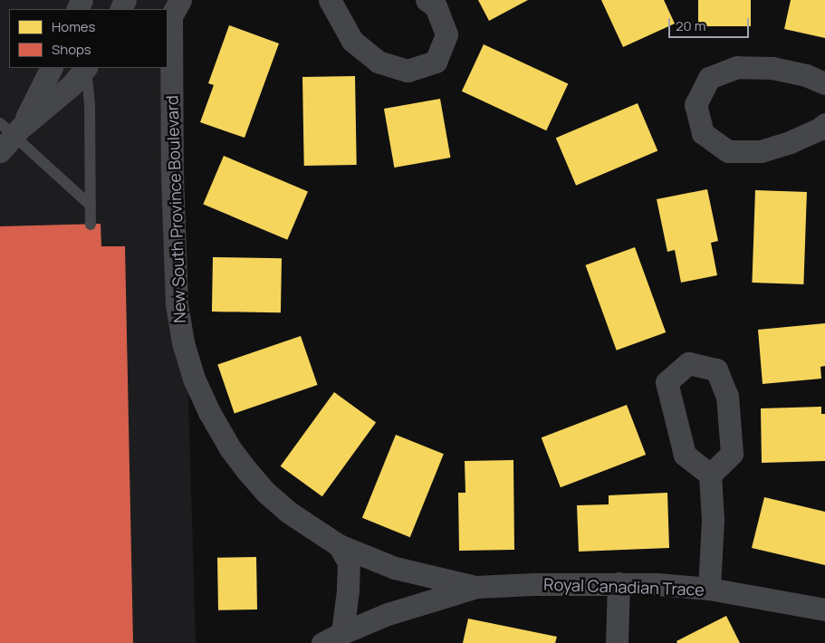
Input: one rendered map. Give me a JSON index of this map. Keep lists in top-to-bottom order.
{
  "streets": {
    "street": ["New South Province Boulevard", "Royal Canadian Trace"]
  },
  "crossings": [
    ["New South Province Boulevard", "Royal Canadian Trace"]
  ],
  "legend": ["Homes", "Shops"],
  "scale_bar": "20 m"
}
